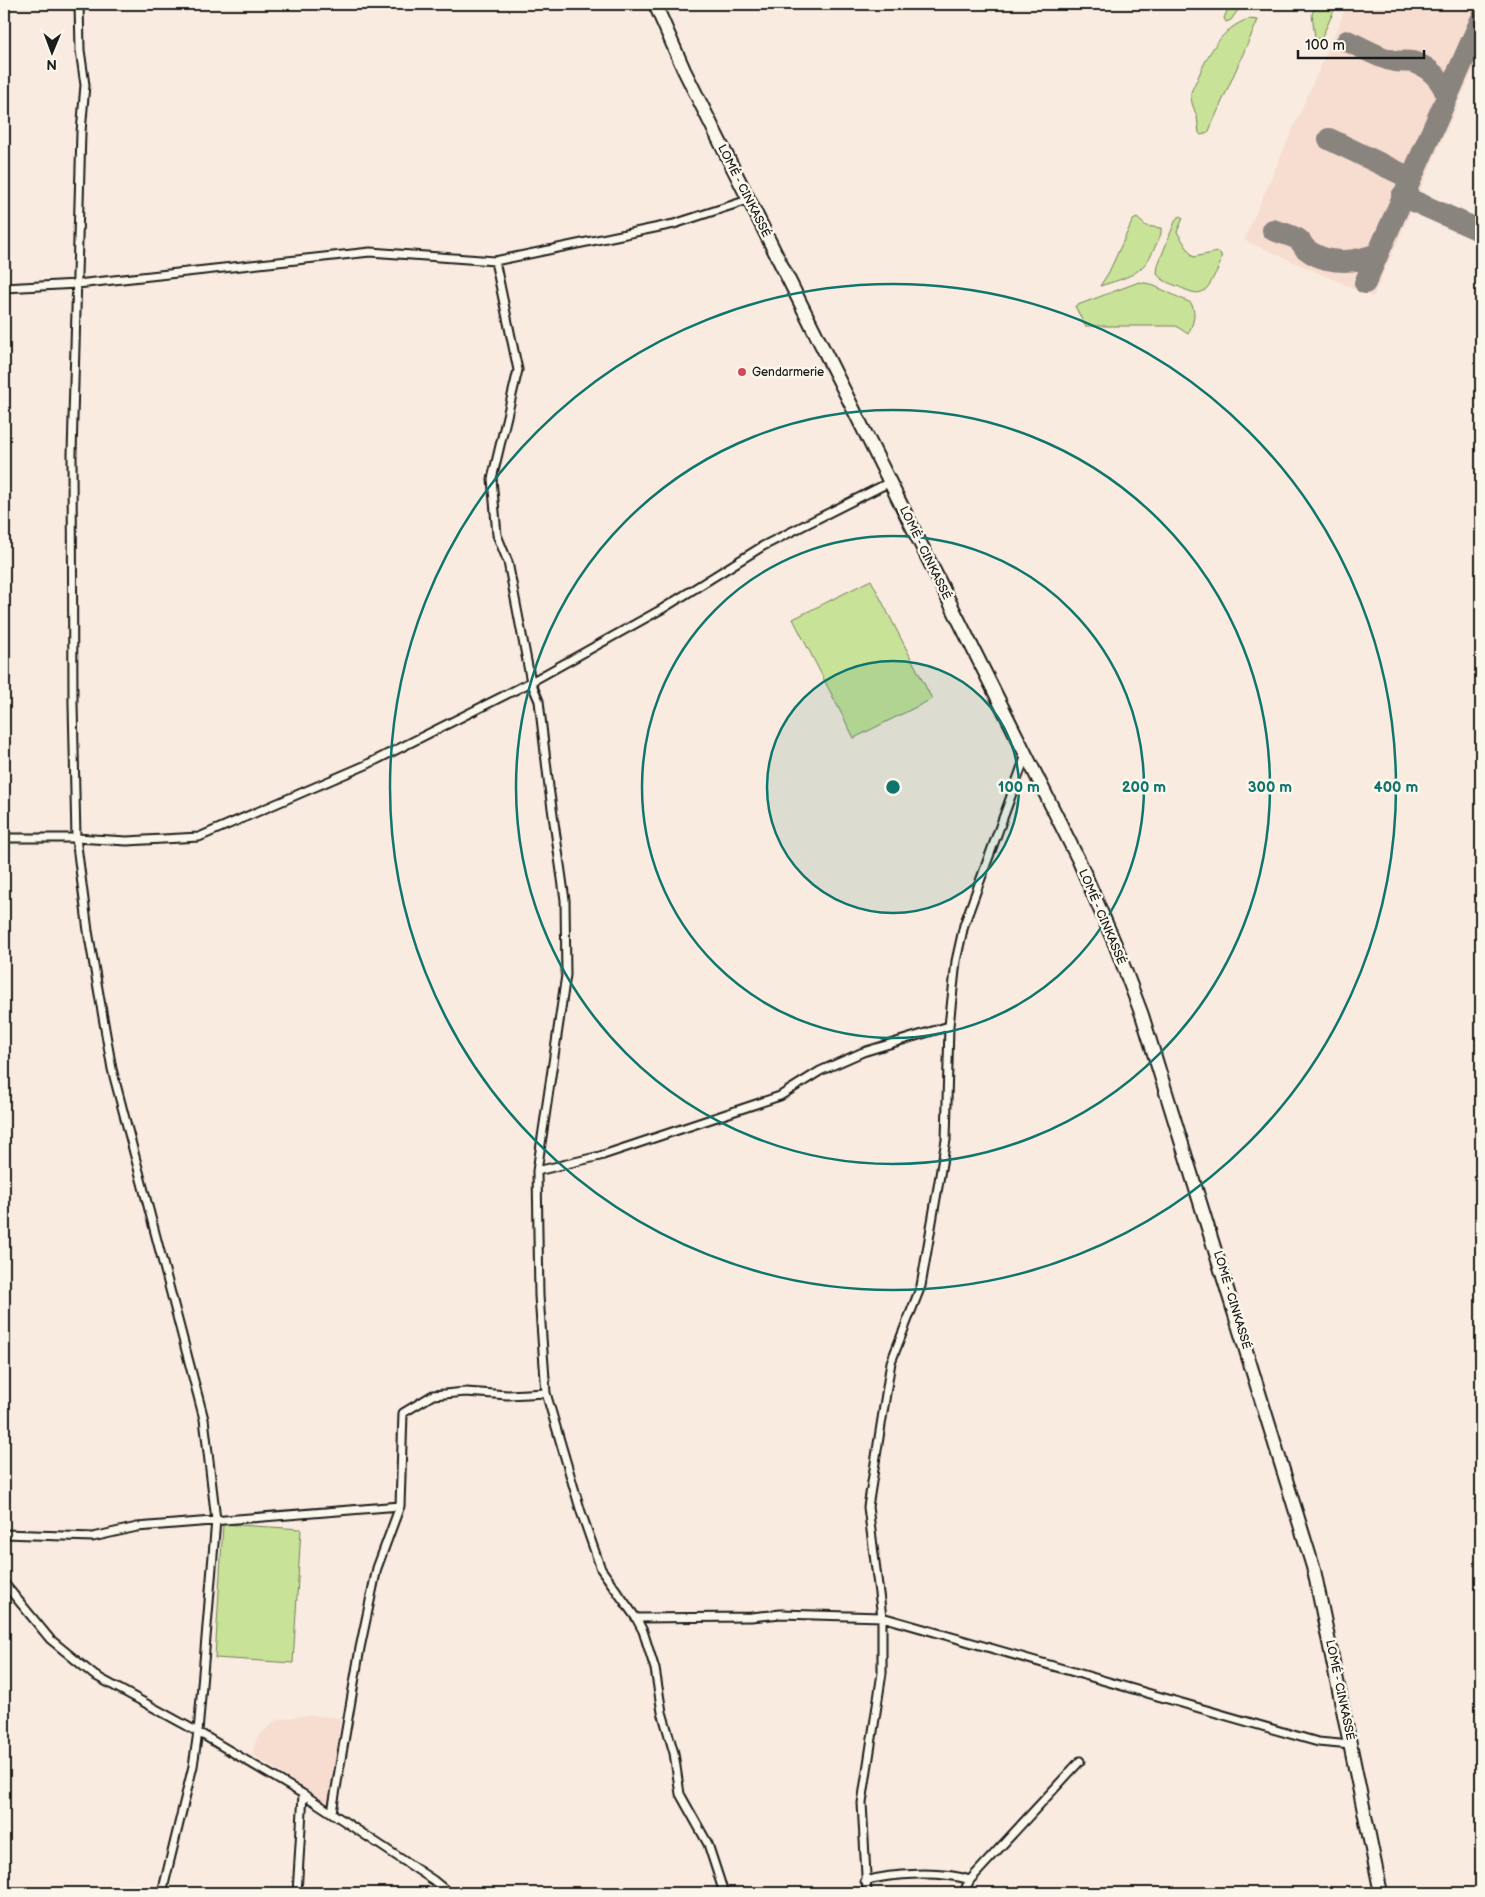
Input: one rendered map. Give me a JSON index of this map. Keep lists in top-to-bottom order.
{
  "streets": {
    "highway": ["LOMÉ - CINKASSÉ"]
  },
  "places": ["Gendarmerie"],
  "scale_bar": "100 m",
  "north": "bottom",
  "rings": [
    "100 m",
    "200 m",
    "300 m",
    "400 m"
  ]
}
